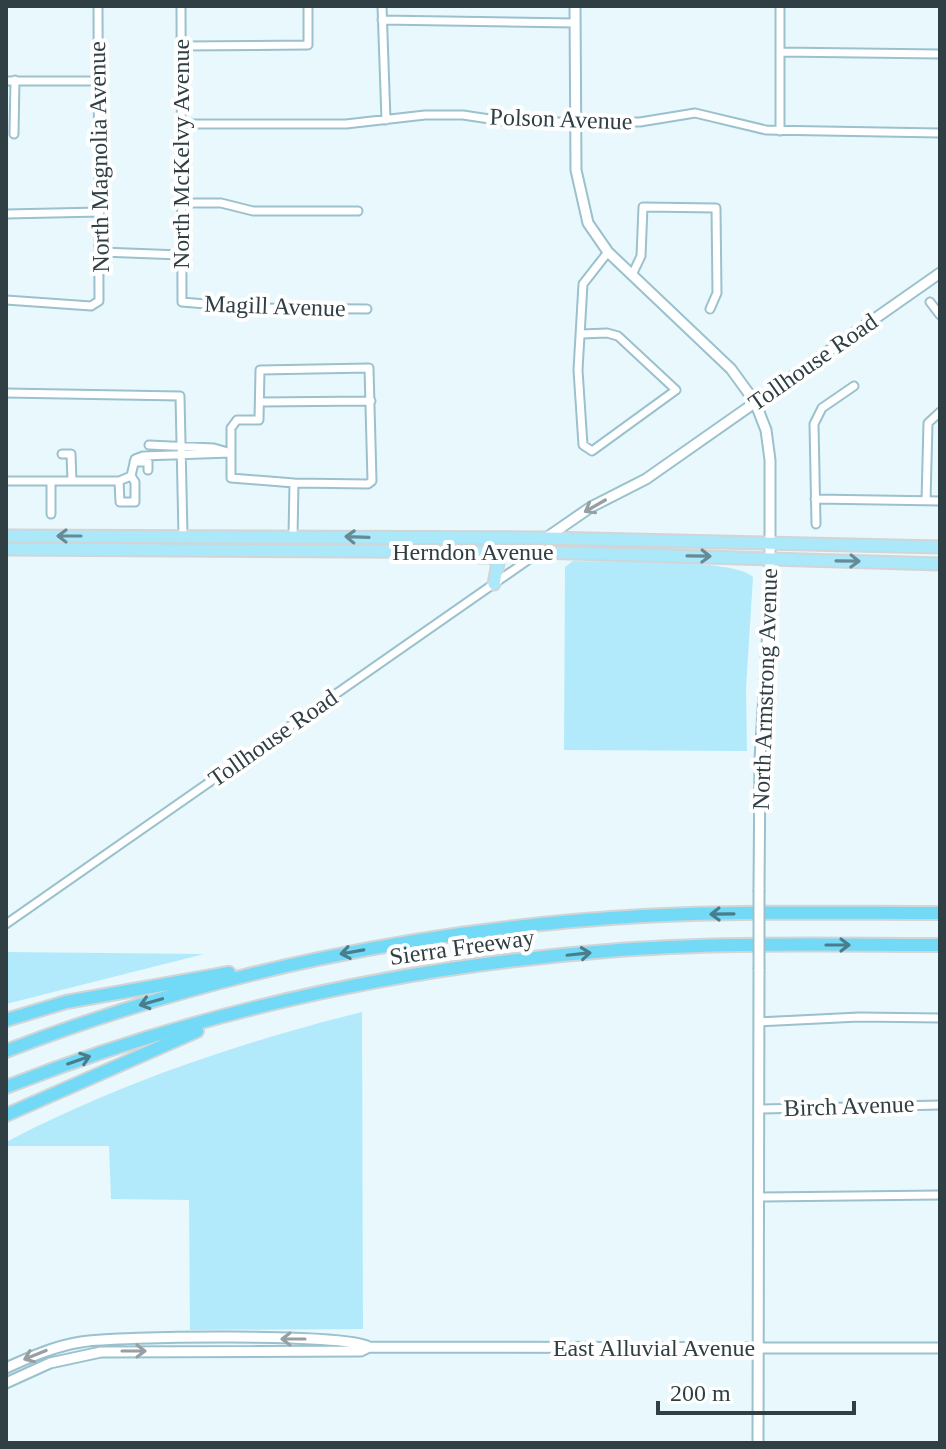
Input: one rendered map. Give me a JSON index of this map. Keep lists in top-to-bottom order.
{
  "streets": {
    "highway": ["Sierra Freeway"],
    "main road": ["Herndon Avenue"],
    "street": [
      "Polson Avenue",
      "North McKelvy Avenue",
      "North Magnolia Avenue",
      "Magill Avenue",
      "Tollhouse Road",
      "North Armstrong Avenue",
      "Birch Avenue",
      "East Alluvial Avenue"
    ]
  },
  "crossings": [
    ["Polson Avenue", "North McKelvy Avenue"],
    ["Polson Avenue", "North Armstrong Avenue"],
    ["North McKelvy Avenue", "Magill Avenue"],
    ["Tollhouse Road", "Herndon Avenue"],
    ["Tollhouse Road", "North Armstrong Avenue"],
    ["Herndon Avenue", "North Armstrong Avenue"],
    ["North Armstrong Avenue", "Birch Avenue"],
    ["North Armstrong Avenue", "East Alluvial Avenue"]
  ],
  "scale_bar": "200 m"
}
